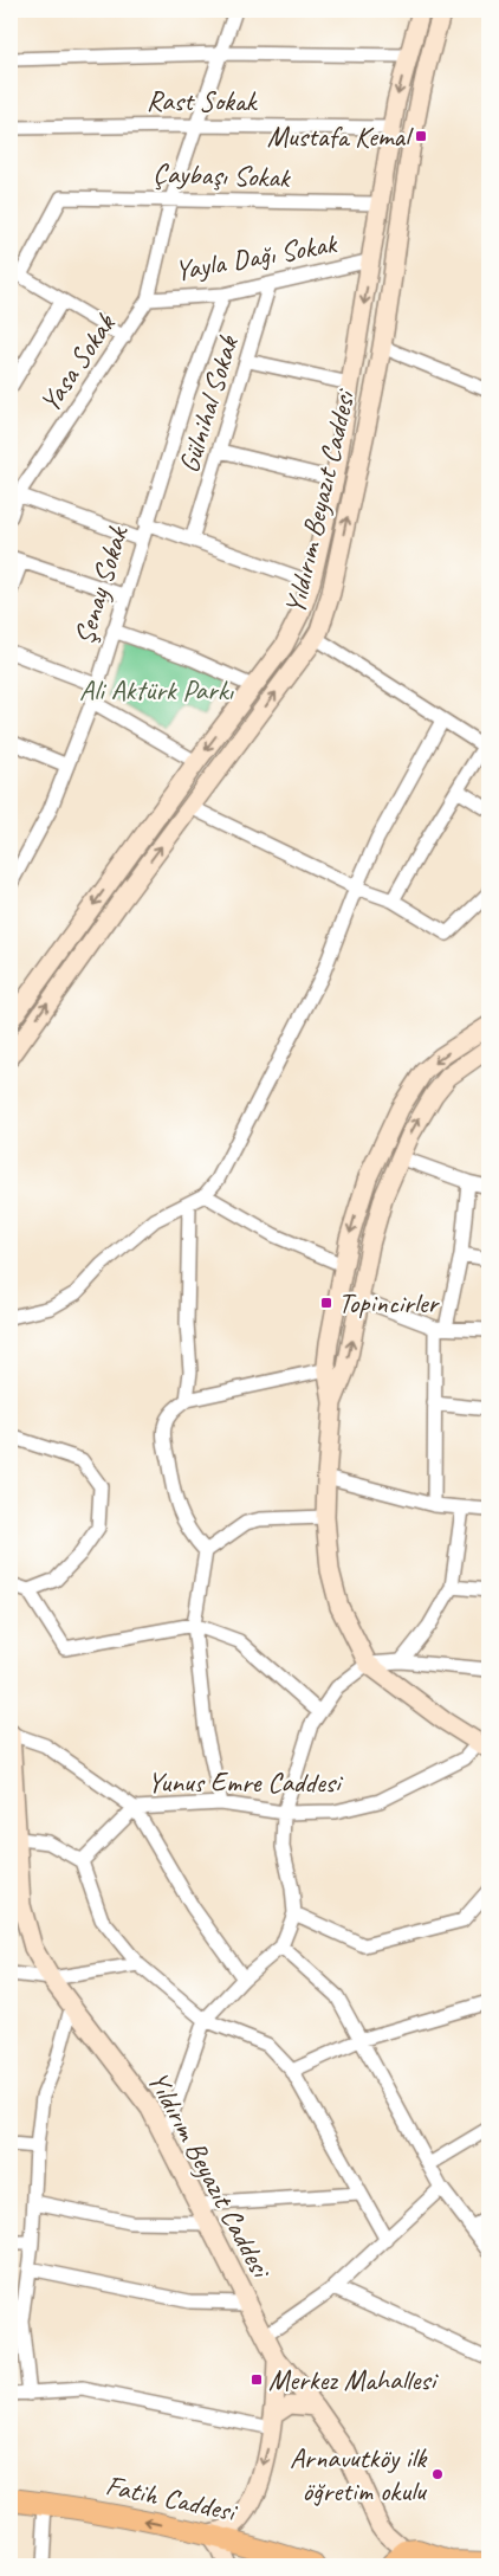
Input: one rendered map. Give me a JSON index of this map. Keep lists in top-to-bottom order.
{
  "streets": {
    "main road": ["Yıldırım Beyazıt Caddesi", "Fatih Caddesi"],
    "street": [
      "Rast Sokak",
      "Çaybaşı Sokak",
      "Yayla Dağı Sokak",
      "Yasa Sokak",
      "Gülnihal Sokak",
      "Şenay Sokak",
      "Yunus Emre Caddesi"
    ]
  },
  "crossings": [
    ["Rast Sokak", "Yasa Sokak"],
    ["Çaybaşı Sokak", "Yasa Sokak"],
    ["Yayla Dağı Sokak", "Yasa Sokak"],
    ["Yayla Dağı Sokak", "Gülnihal Sokak"],
    ["Yayla Dağı Sokak", "Şenay Sokak"],
    ["Yıldırım Beyazıt Caddesi", "Yunus Emre Caddesi"]
  ],
  "one_way": ["Fatih Caddesi"],
  "parks": ["Ali Aktürk Parkı"],
  "places": {
    "transit": ["Mustafa Kemal", "Topincirler", "Merkez Mahallesi"],
    "other": ["Arnavutköy ilk öğretim okulu"]
  }
}
